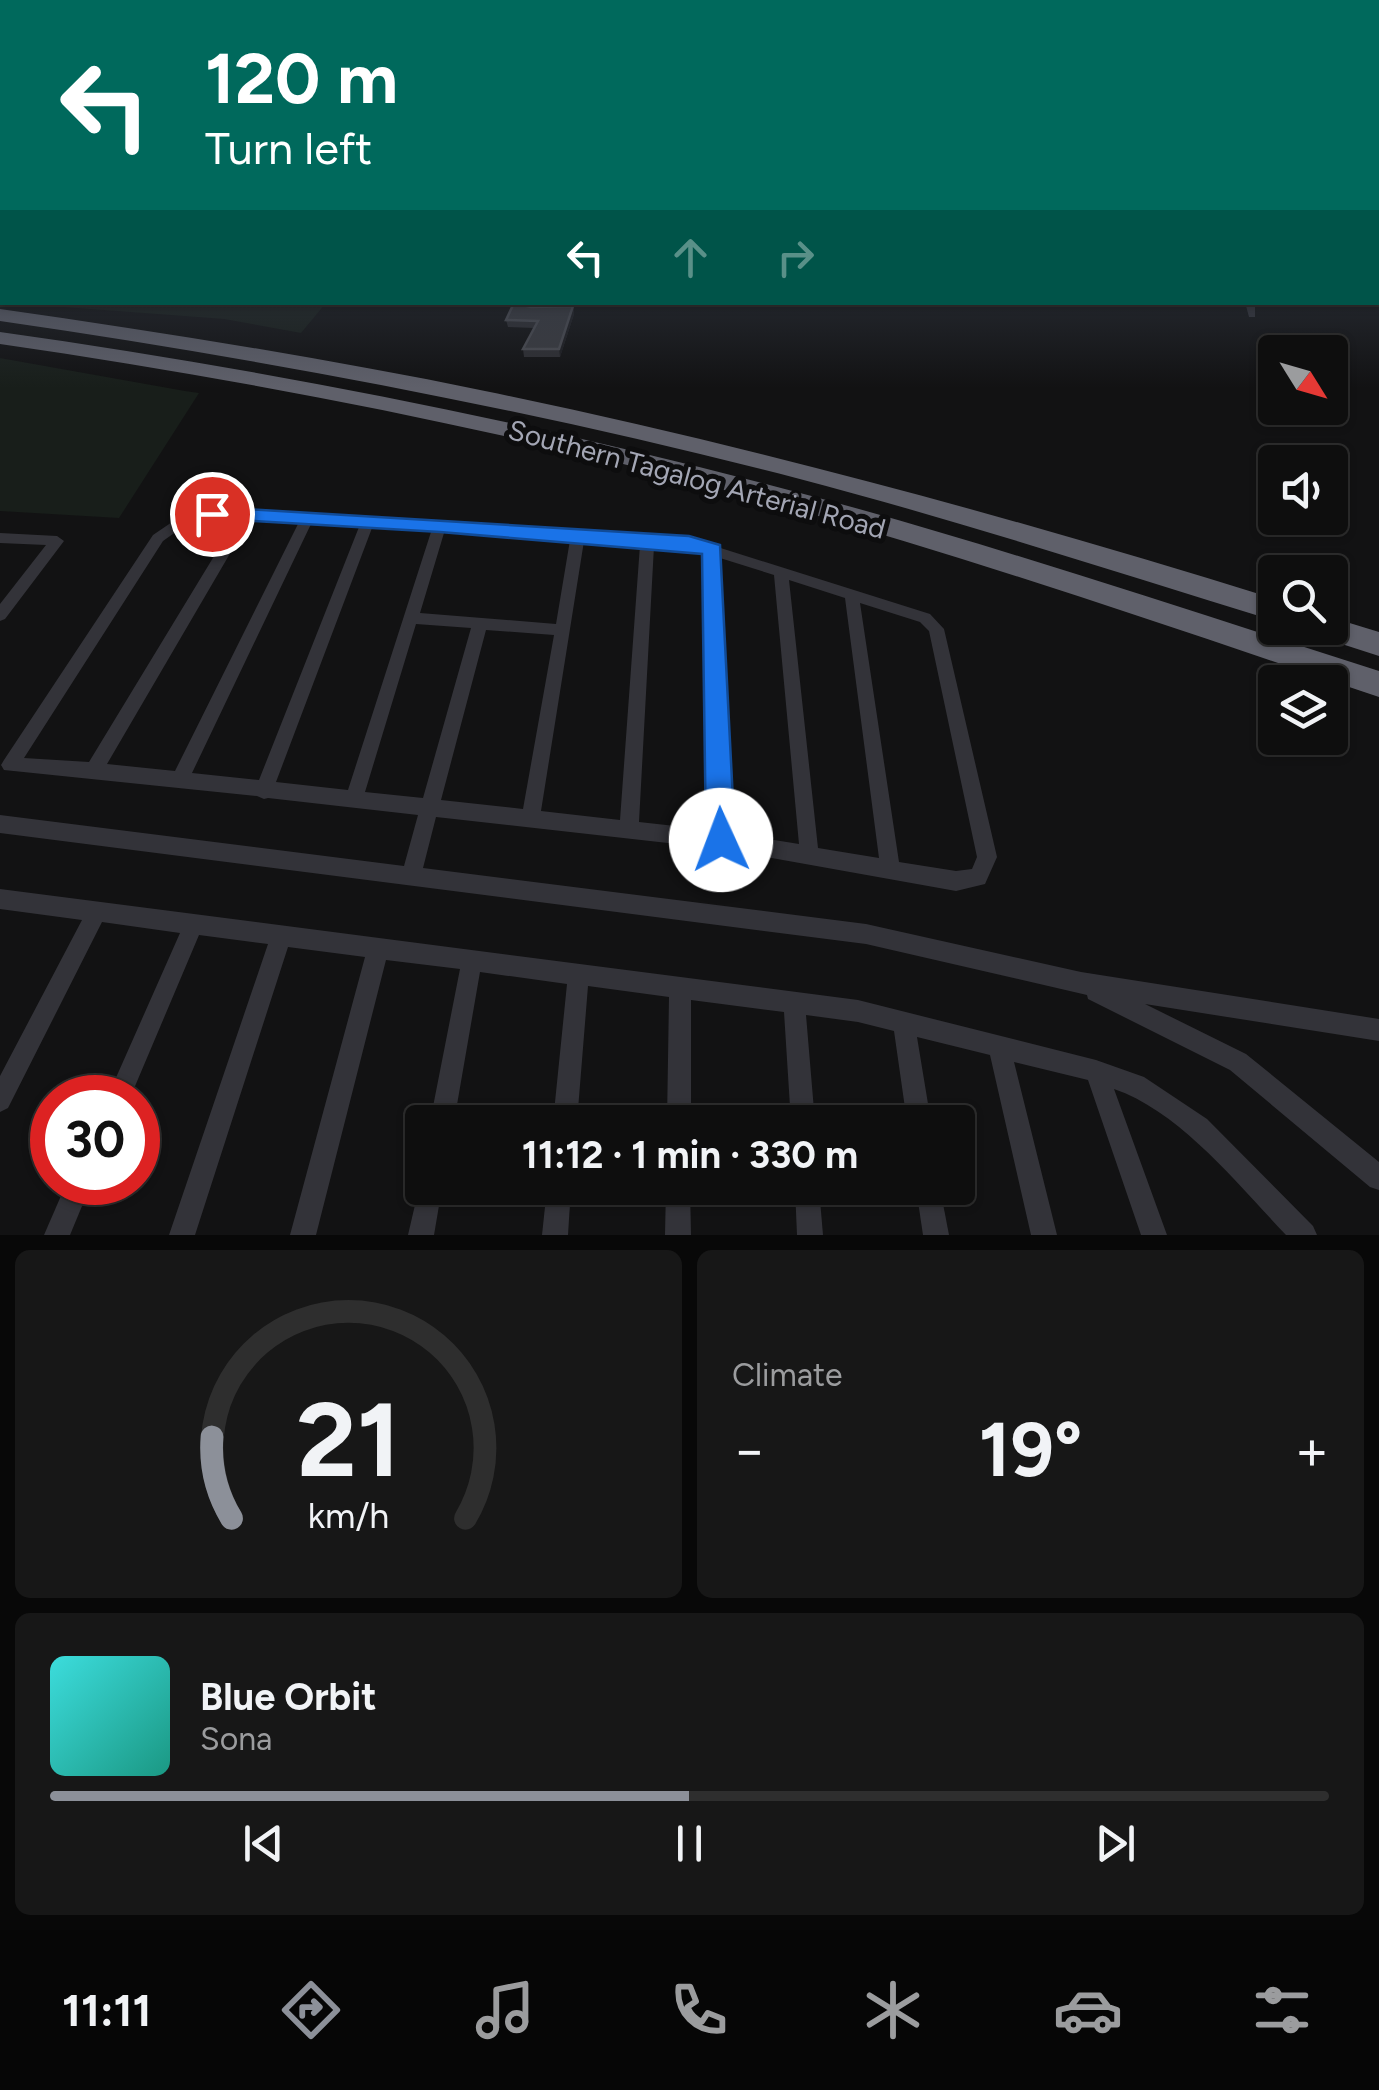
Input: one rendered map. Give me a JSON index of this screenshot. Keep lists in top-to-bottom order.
{
  "streets": {
    "highway": ["Southern Tagalog Arterial Road"]
  },
  "north": "bottom right",
  "page": {
    "turn": ["120 m", "Turn left"],
    "limit": "30",
    "trip": "11:12 · 1 min · 330 m",
    "tile": "Climate",
    "heat": ["−", "19°", "+"],
    "song": ["Blue Orbit", "Sona"],
    "tabs": "11:11",
    "gauge": ["21", "km/h"]
  }
}
